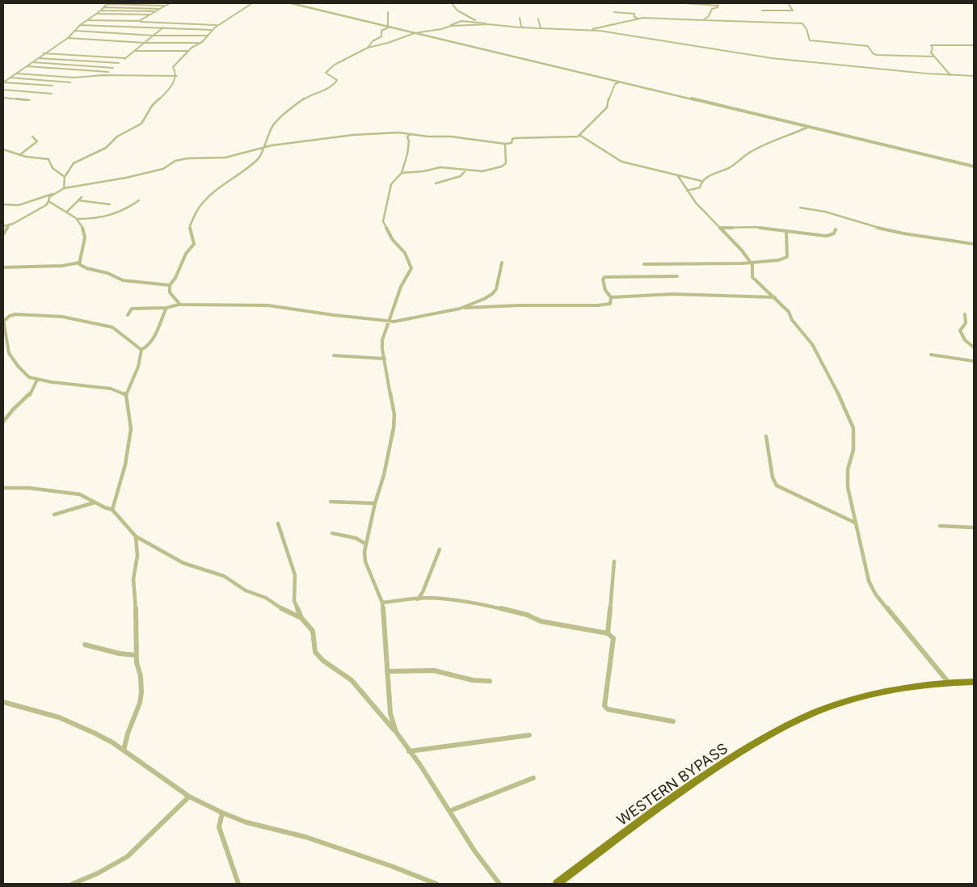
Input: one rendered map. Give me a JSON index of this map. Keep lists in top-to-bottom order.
{
  "streets": {
    "main road": ["WESTERN BYPASS"]
  }
}
